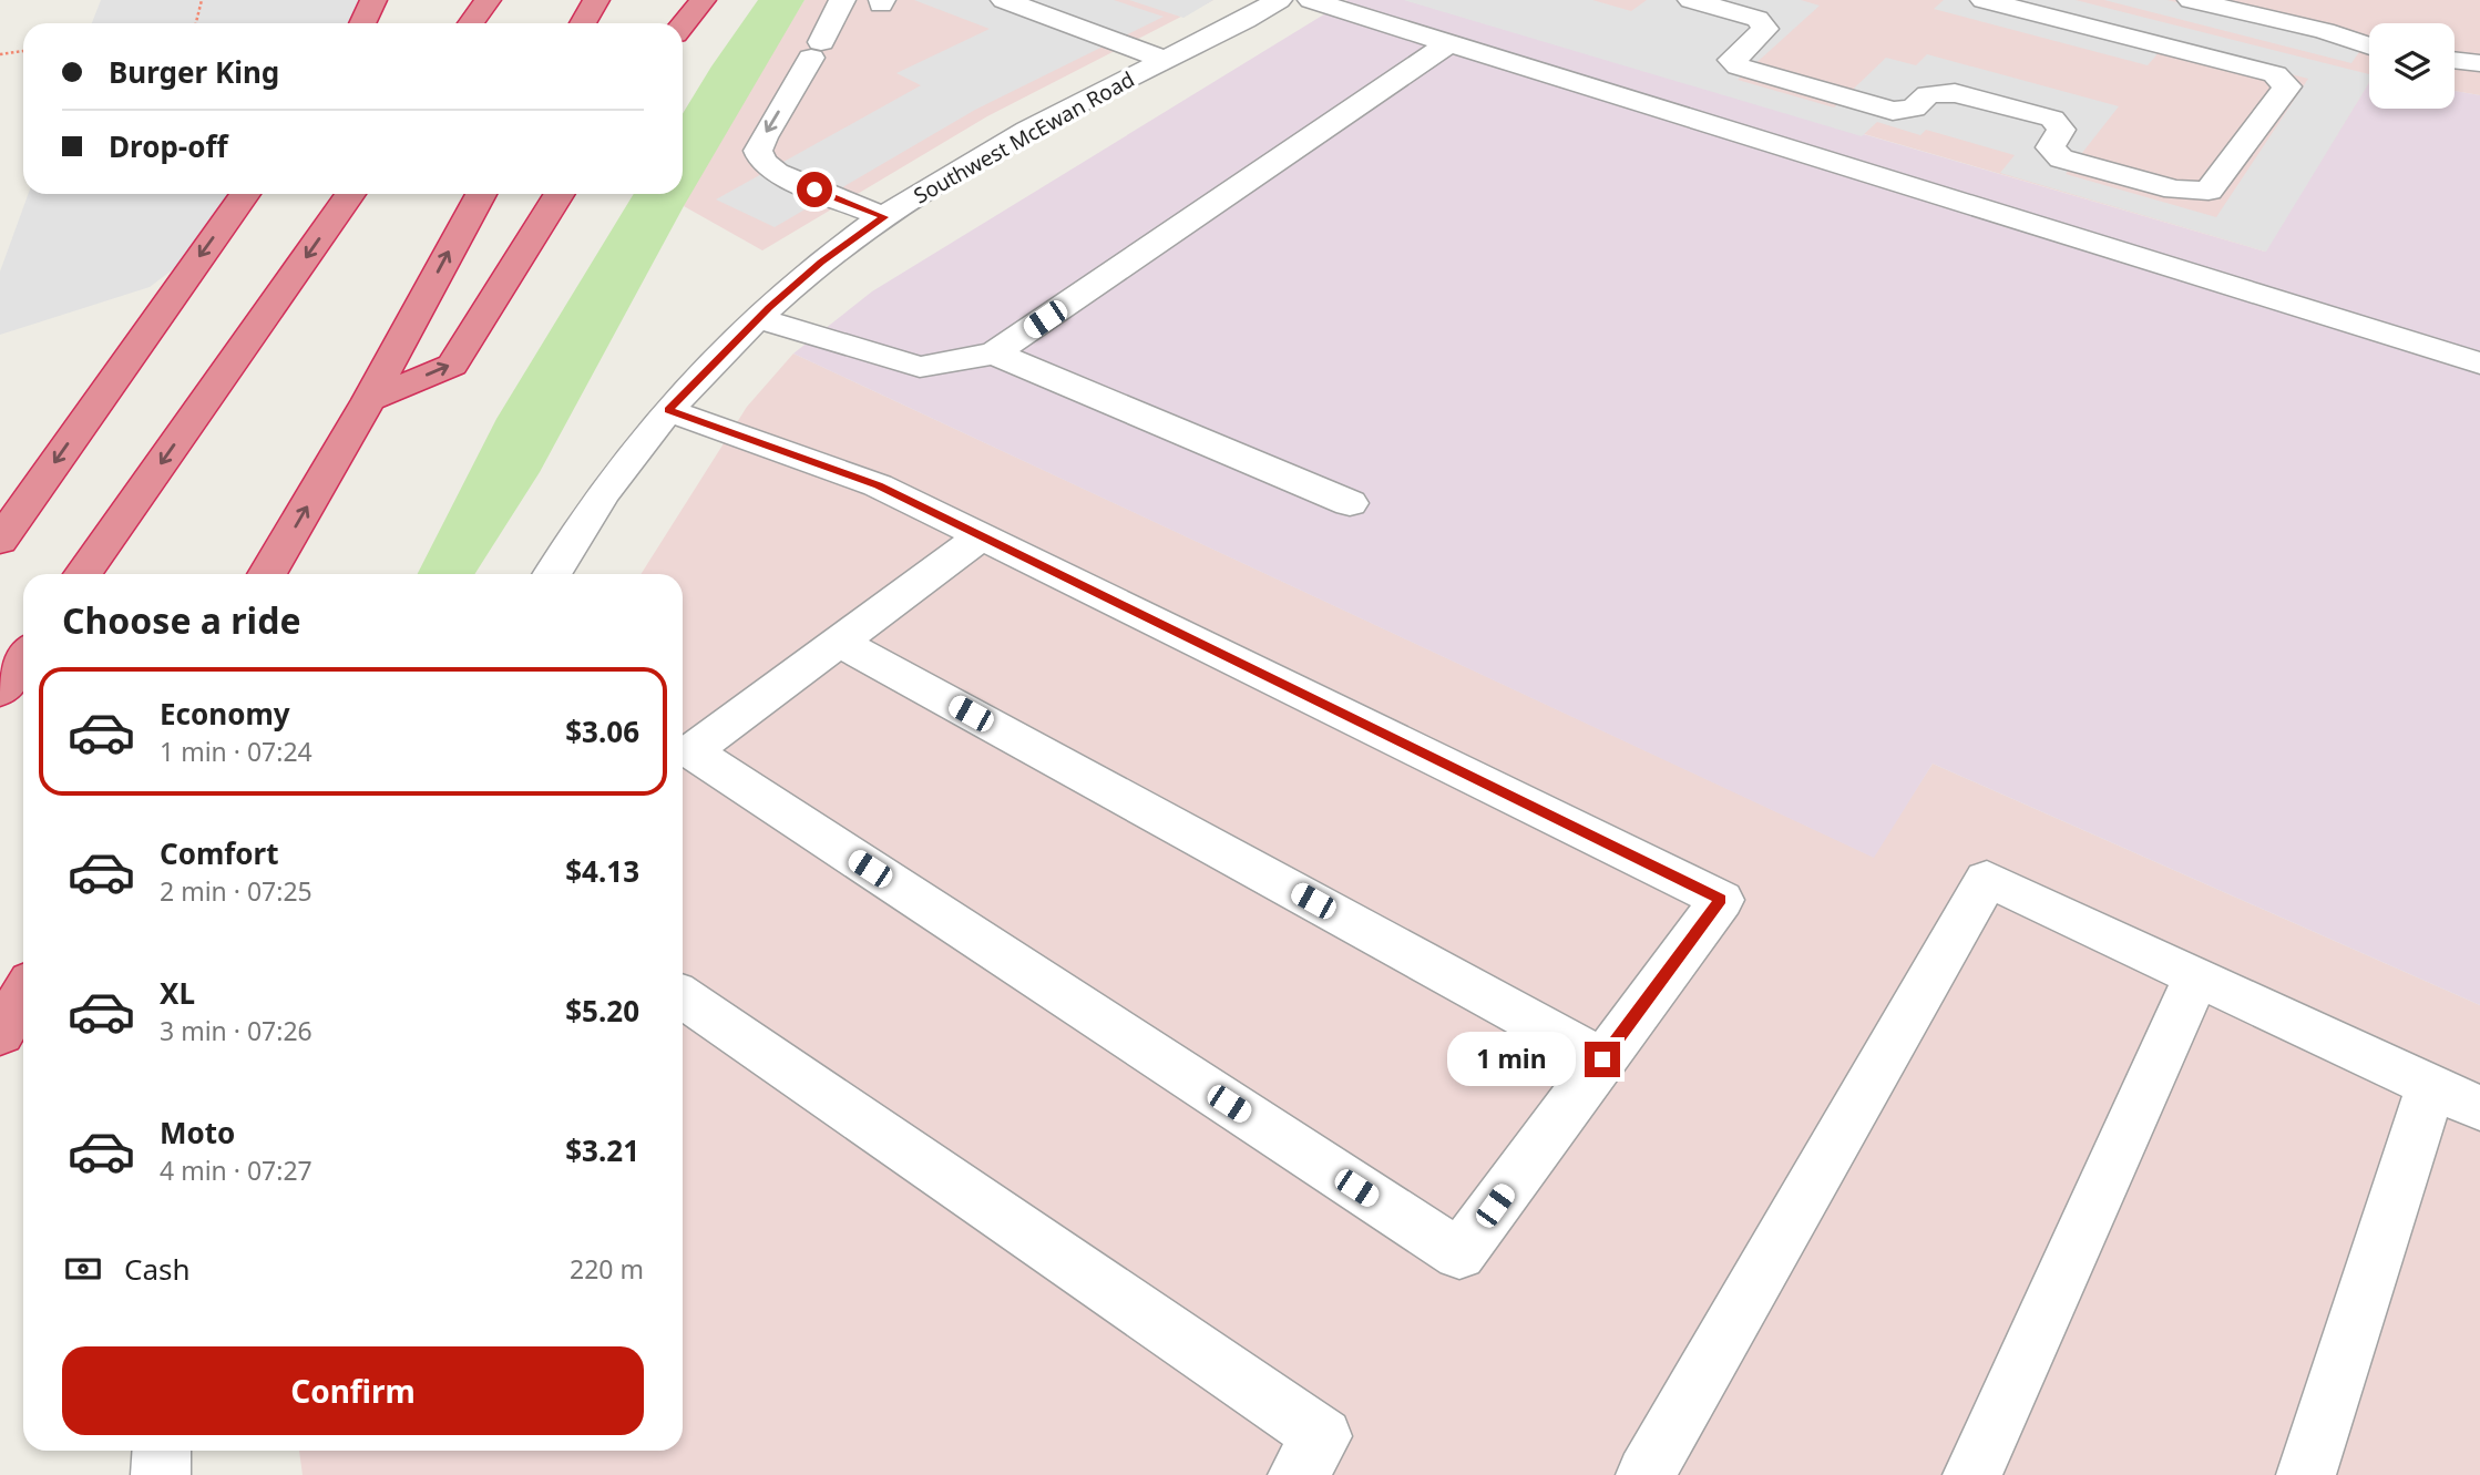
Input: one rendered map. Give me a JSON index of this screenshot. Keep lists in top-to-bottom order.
{
  "streets": {
    "street": ["Southwest McEwan Road"]
  },
  "page": {
    "banner": ["Burger King", "Drop-off"],
    "heading": "Choose a ride",
    "list": [
      {
        "name": "Economy",
        "note": "1 min · 07:24",
        "value": "$3.06"
      },
      {
        "name": "Comfort",
        "note": "2 min · 07:25",
        "value": "$4.13"
      },
      {
        "name": "XL",
        "note": "3 min · 07:26",
        "value": "$5.20"
      },
      {
        "name": "Moto",
        "note": "4 min · 07:27",
        "value": "$3.21"
      }
    ],
    "bubble": "1 min",
    "pay": ["Cash", "220 m"],
    "buttons": "Confirm"
  }
}
